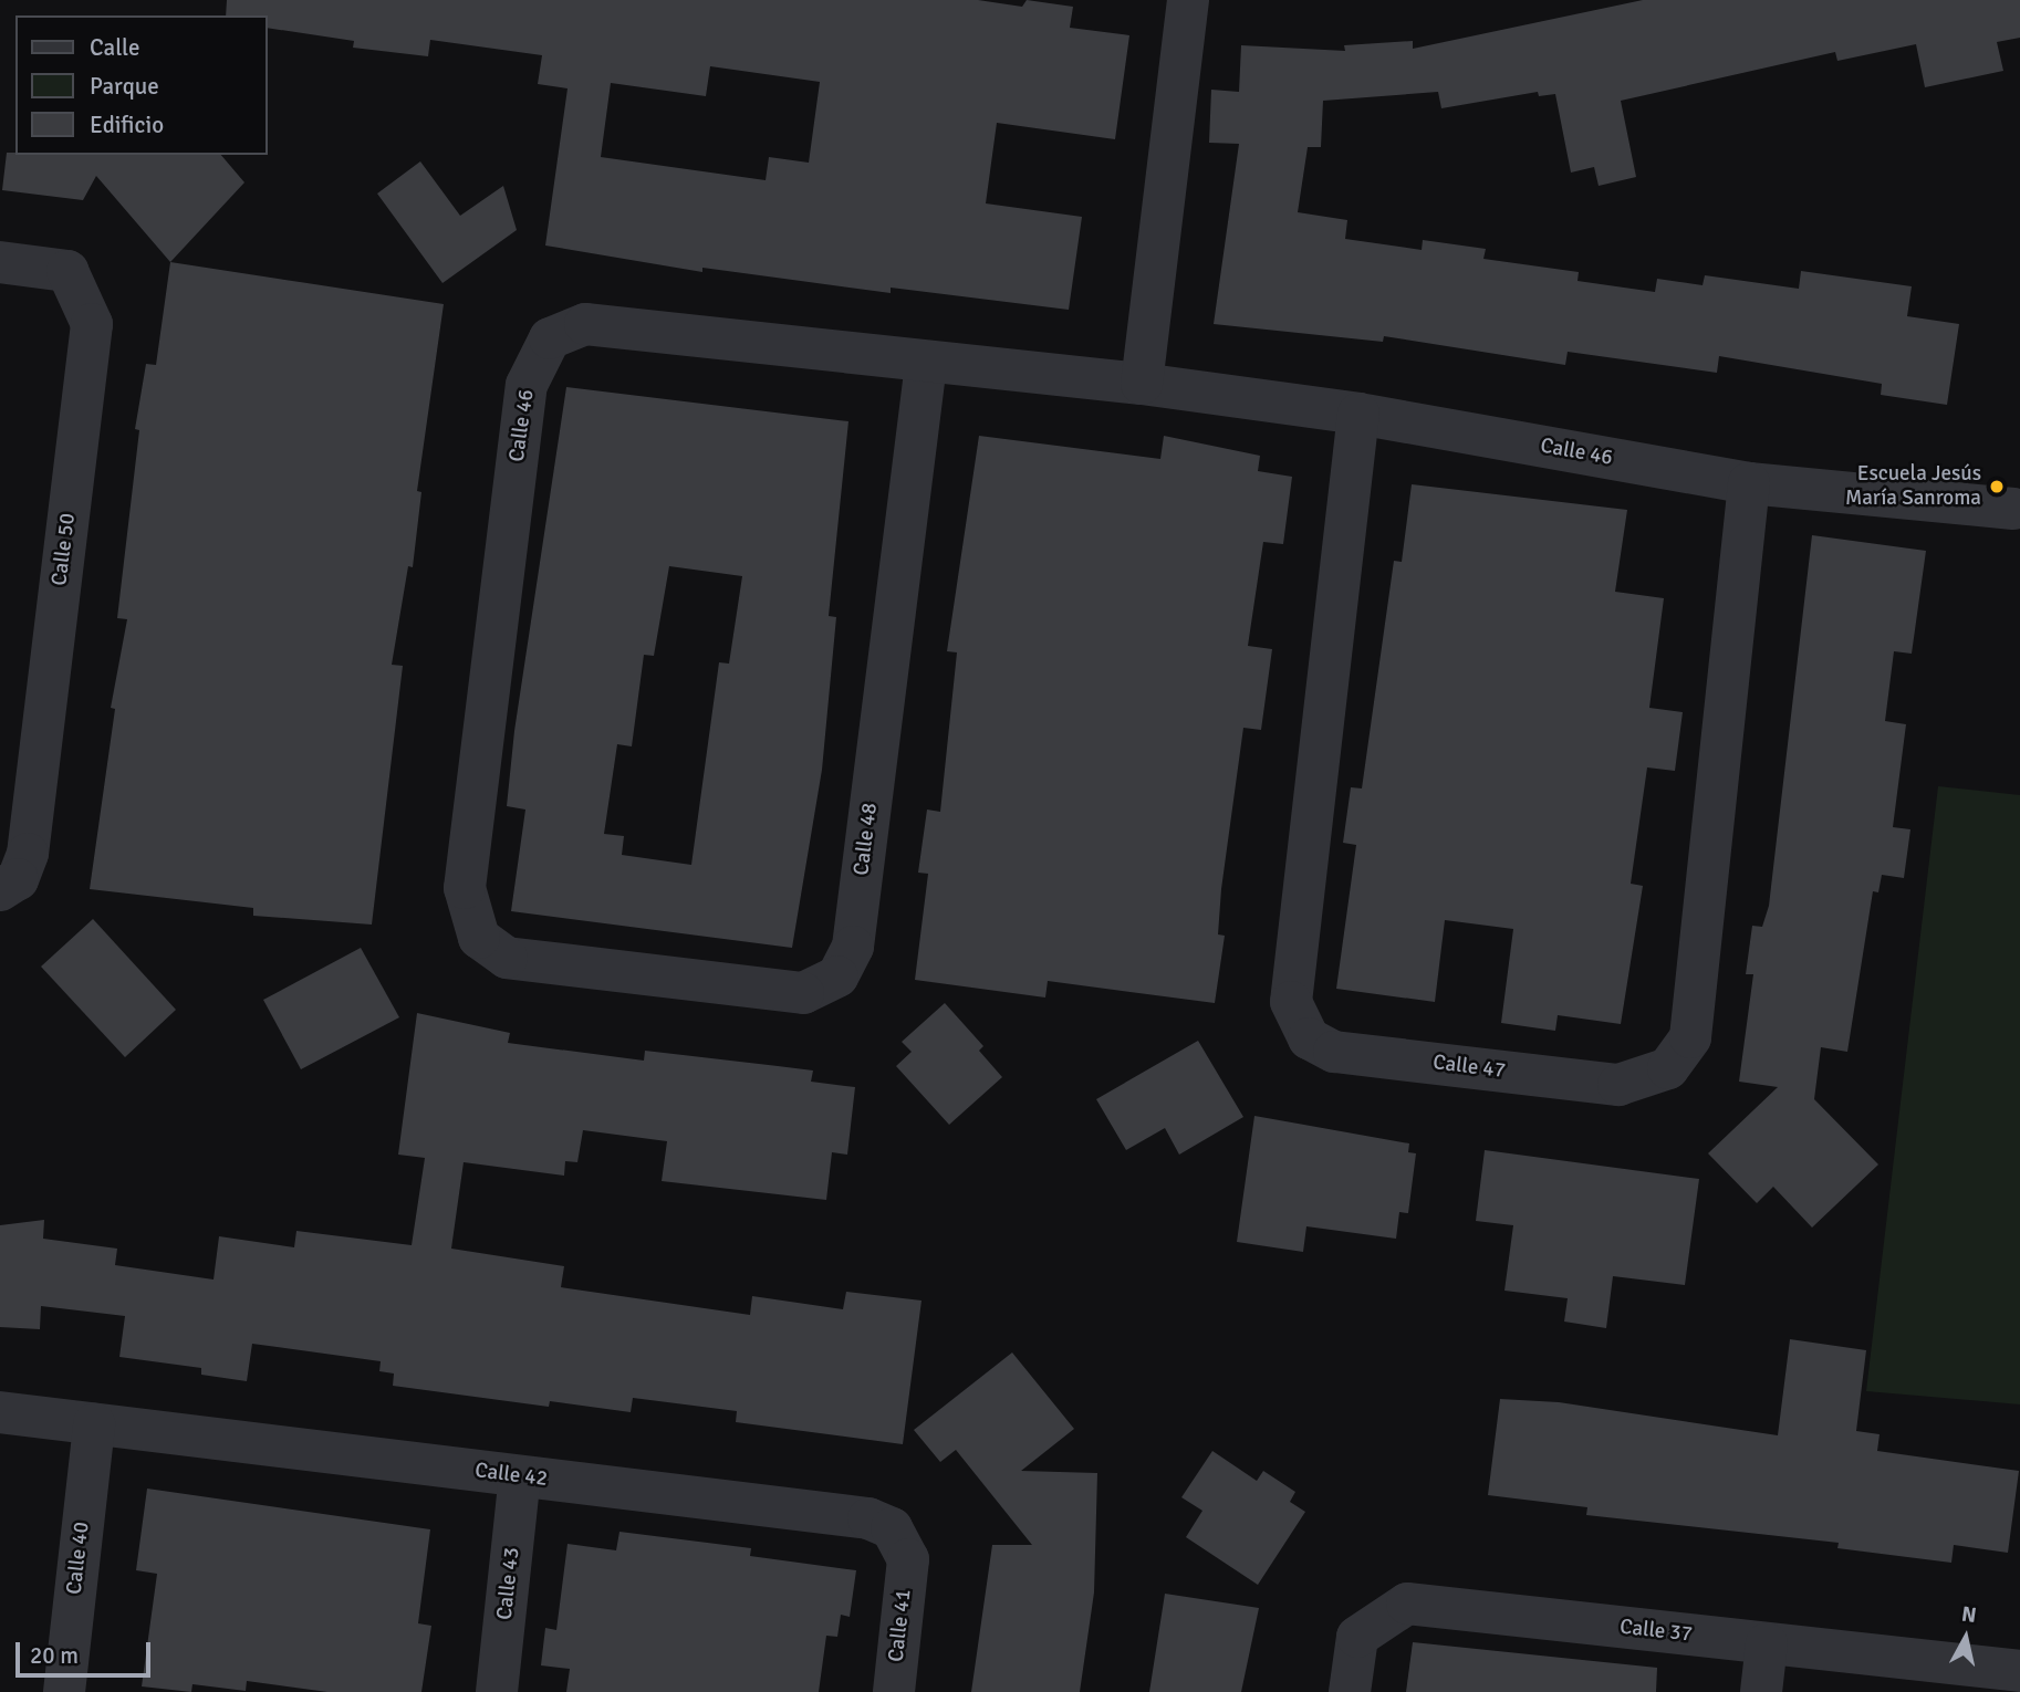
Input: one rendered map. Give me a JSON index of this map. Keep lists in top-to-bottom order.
{
  "streets": {
    "street": [
      "Calle 46",
      "Calle 50",
      "Calle 48",
      "Calle 47",
      "Calle 42",
      "Calle 40",
      "Calle 43",
      "Calle 41",
      "Calle 37"
    ]
  },
  "crossings": [
    ["Calle 46", "Calle 48"],
    ["Calle 46", "Calle 47"],
    ["Calle 42", "Calle 40"],
    ["Calle 42", "Calle 43"],
    ["Calle 42", "Calle 41"]
  ],
  "places": ["Escuela Jesús María Sanroma"],
  "legend": ["Calle", "Parque", "Edificio"],
  "scale_bar": "20 m",
  "north": "top"
}
